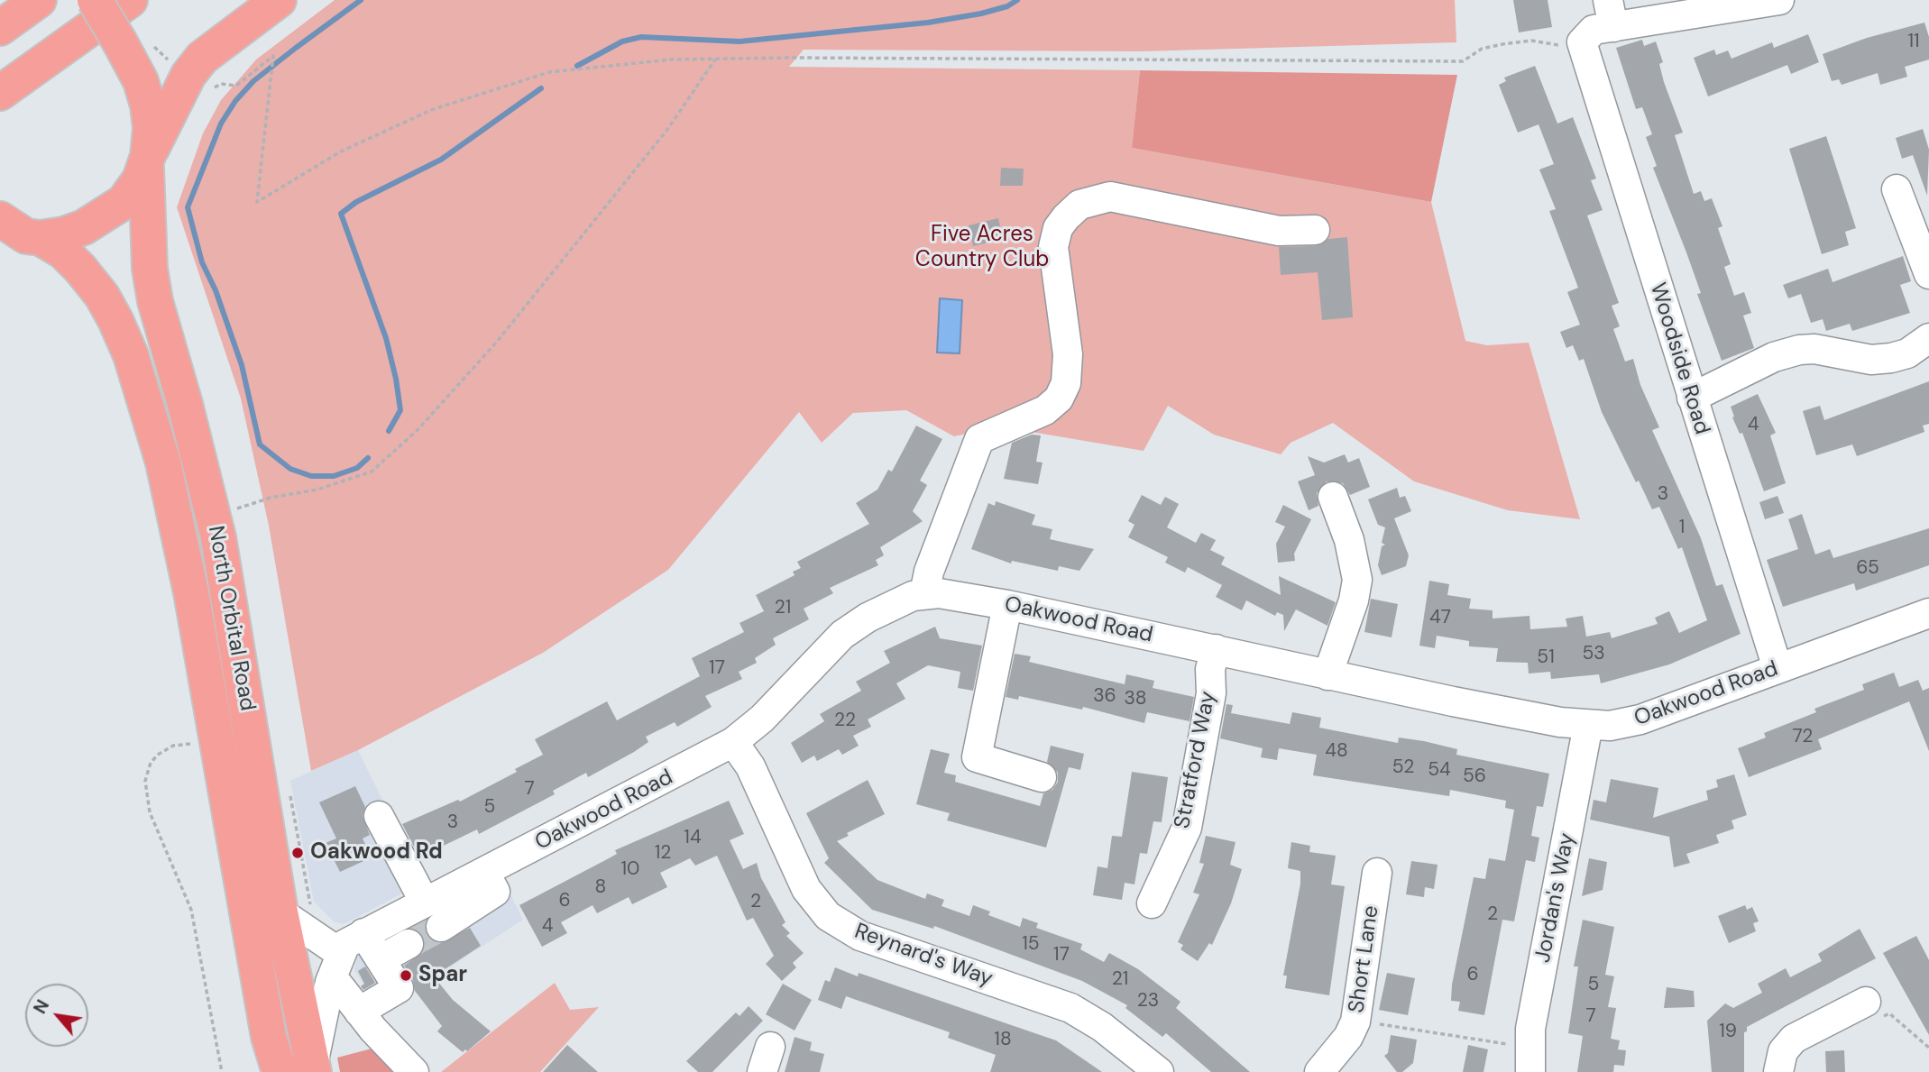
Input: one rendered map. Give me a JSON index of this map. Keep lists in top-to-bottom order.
{
  "streets": {
    "highway": ["North Orbital Road"],
    "street": [
      "Woodside Road",
      "Oakwood Road",
      "Stratford Way",
      "Jordan's Way",
      "Reynard's Way",
      "Short Lane"
    ]
  },
  "crossings": [
    ["Woodside Road", "Oakwood Road"],
    ["Oakwood Road", "Stratford Way"],
    ["Oakwood Road", "Jordan's Way"],
    ["Oakwood Road", "Reynard's Way"]
  ],
  "parks": ["Five Acres Country Club"],
  "places": ["Oakwood Rd", "Spar"],
  "house_numbers": [
    "11",
    "4",
    "3",
    "1",
    "65",
    "21",
    "47",
    "53",
    "51",
    "17",
    "36",
    "38",
    "22",
    "72",
    "48",
    "52",
    "54",
    "56",
    "7",
    "5",
    "3",
    "14",
    "12",
    "10",
    "8",
    "6",
    "2",
    "2",
    "4",
    "15",
    "17",
    "6",
    "21",
    "5",
    "23",
    "7",
    "19",
    "18"
  ],
  "north": "top left"
}
